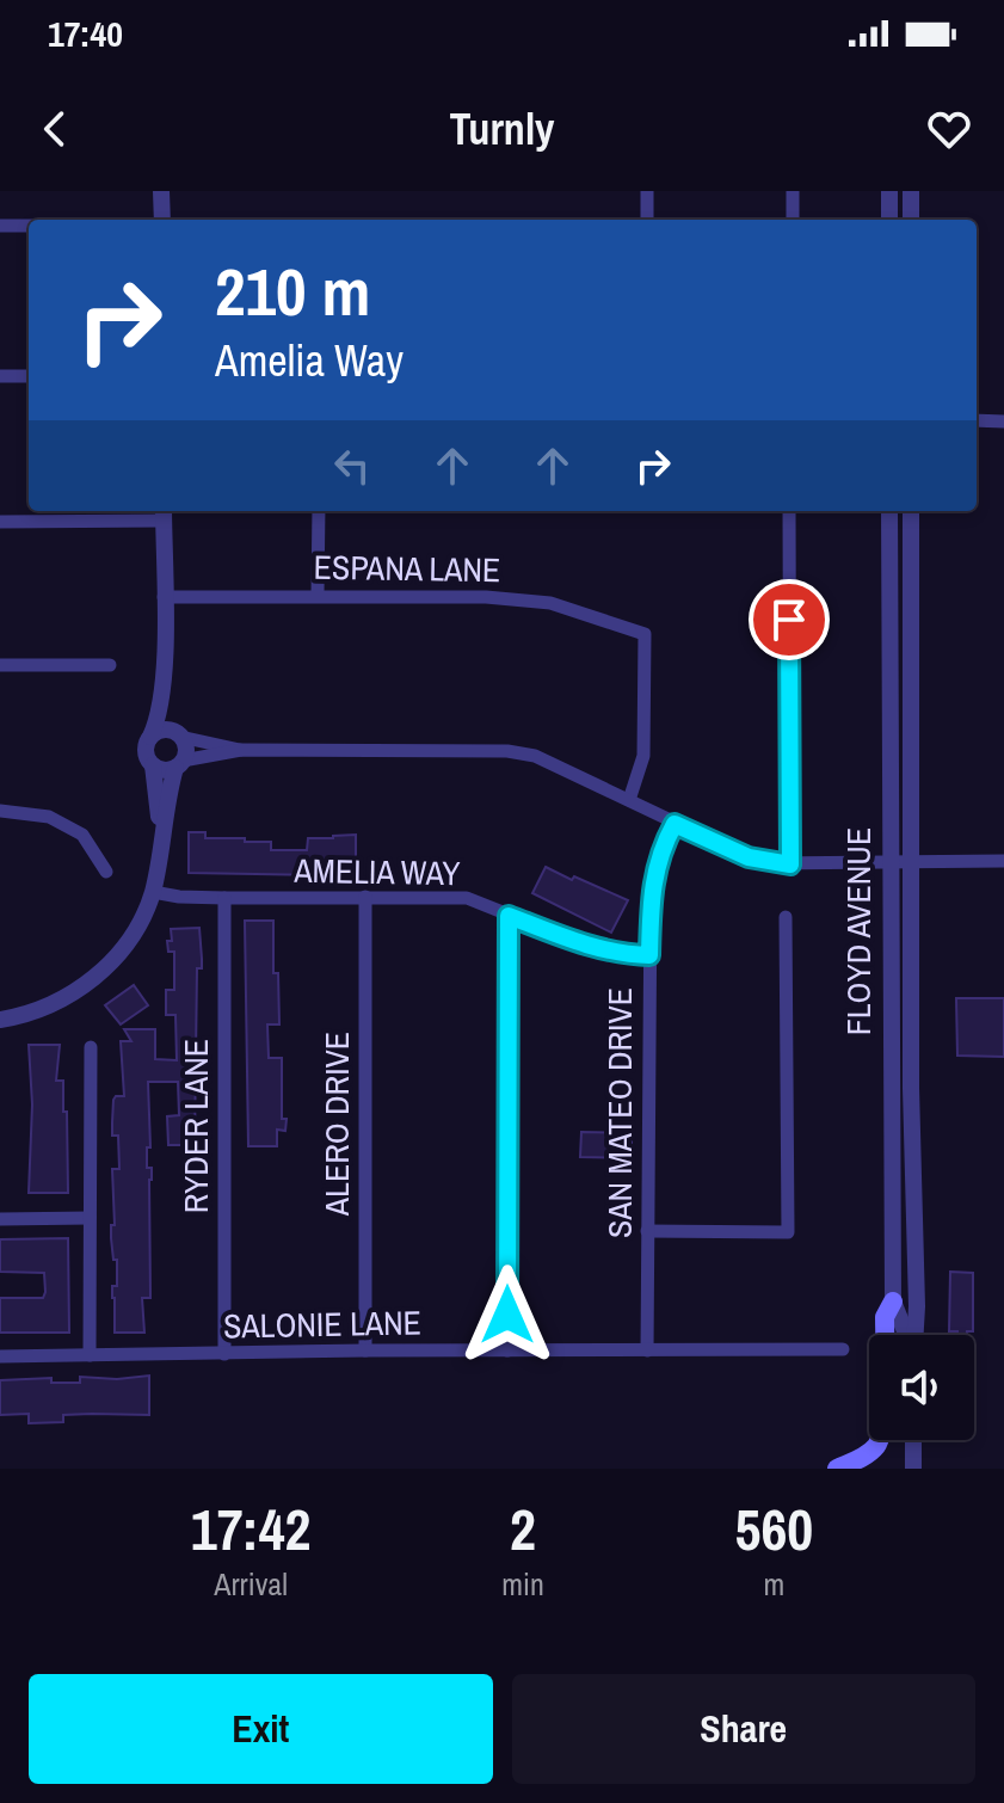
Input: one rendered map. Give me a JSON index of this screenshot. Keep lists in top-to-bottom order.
{
  "streets": {
    "street": [
      "ESPANA LANE",
      "AMELIA WAY",
      "FLOYD AVENUE",
      "SAN MATEO DRIVE",
      "ALERO DRIVE",
      "RYDER LANE",
      "SALONIE LANE"
    ]
  },
  "crossings": [
    ["AMELIA WAY", "SAN MATEO DRIVE"],
    ["AMELIA WAY", "ALERO DRIVE"],
    ["AMELIA WAY", "RYDER LANE"],
    ["SAN MATEO DRIVE", "SALONIE LANE"],
    ["ALERO DRIVE", "SALONIE LANE"],
    ["RYDER LANE", "SALONIE LANE"]
  ],
  "page": {
    "status": "17:40",
    "header": "Turnly",
    "turn": ["210 m", "Amelia Way"],
    "eta": [
      "17:42",
      "Arrival",
      "2",
      "min",
      "560",
      "m"
    ],
    "buttons": ["Exit", "Share"]
  }
}
